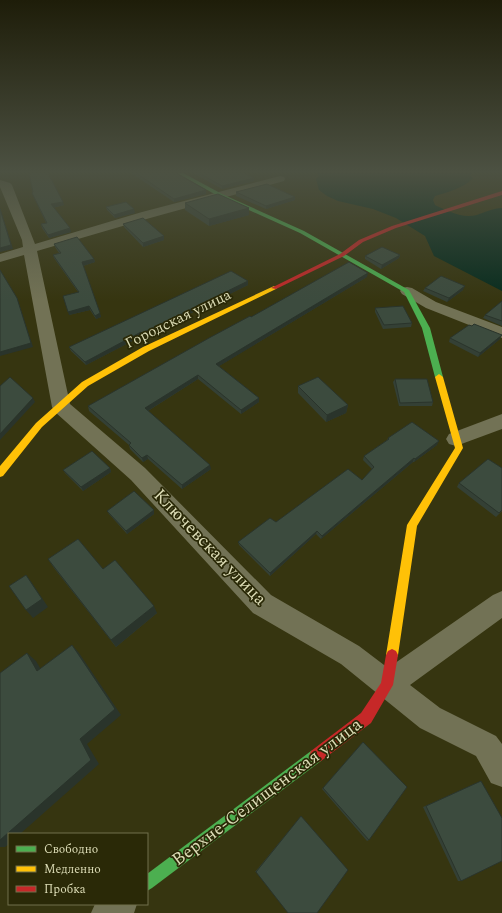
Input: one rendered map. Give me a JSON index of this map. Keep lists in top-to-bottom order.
{
  "streets": {
    "street": ["Городская улица", "Ключевская улица", "Верхне-Селищенская улица"]
  },
  "crossings": [
    ["Городская улица", "Ключевская улица"],
    ["Ключевская улица", "Верхне-Селищенская улица"]
  ],
  "legend": ["Свободно", "Медленно", "Пробка"]
}
